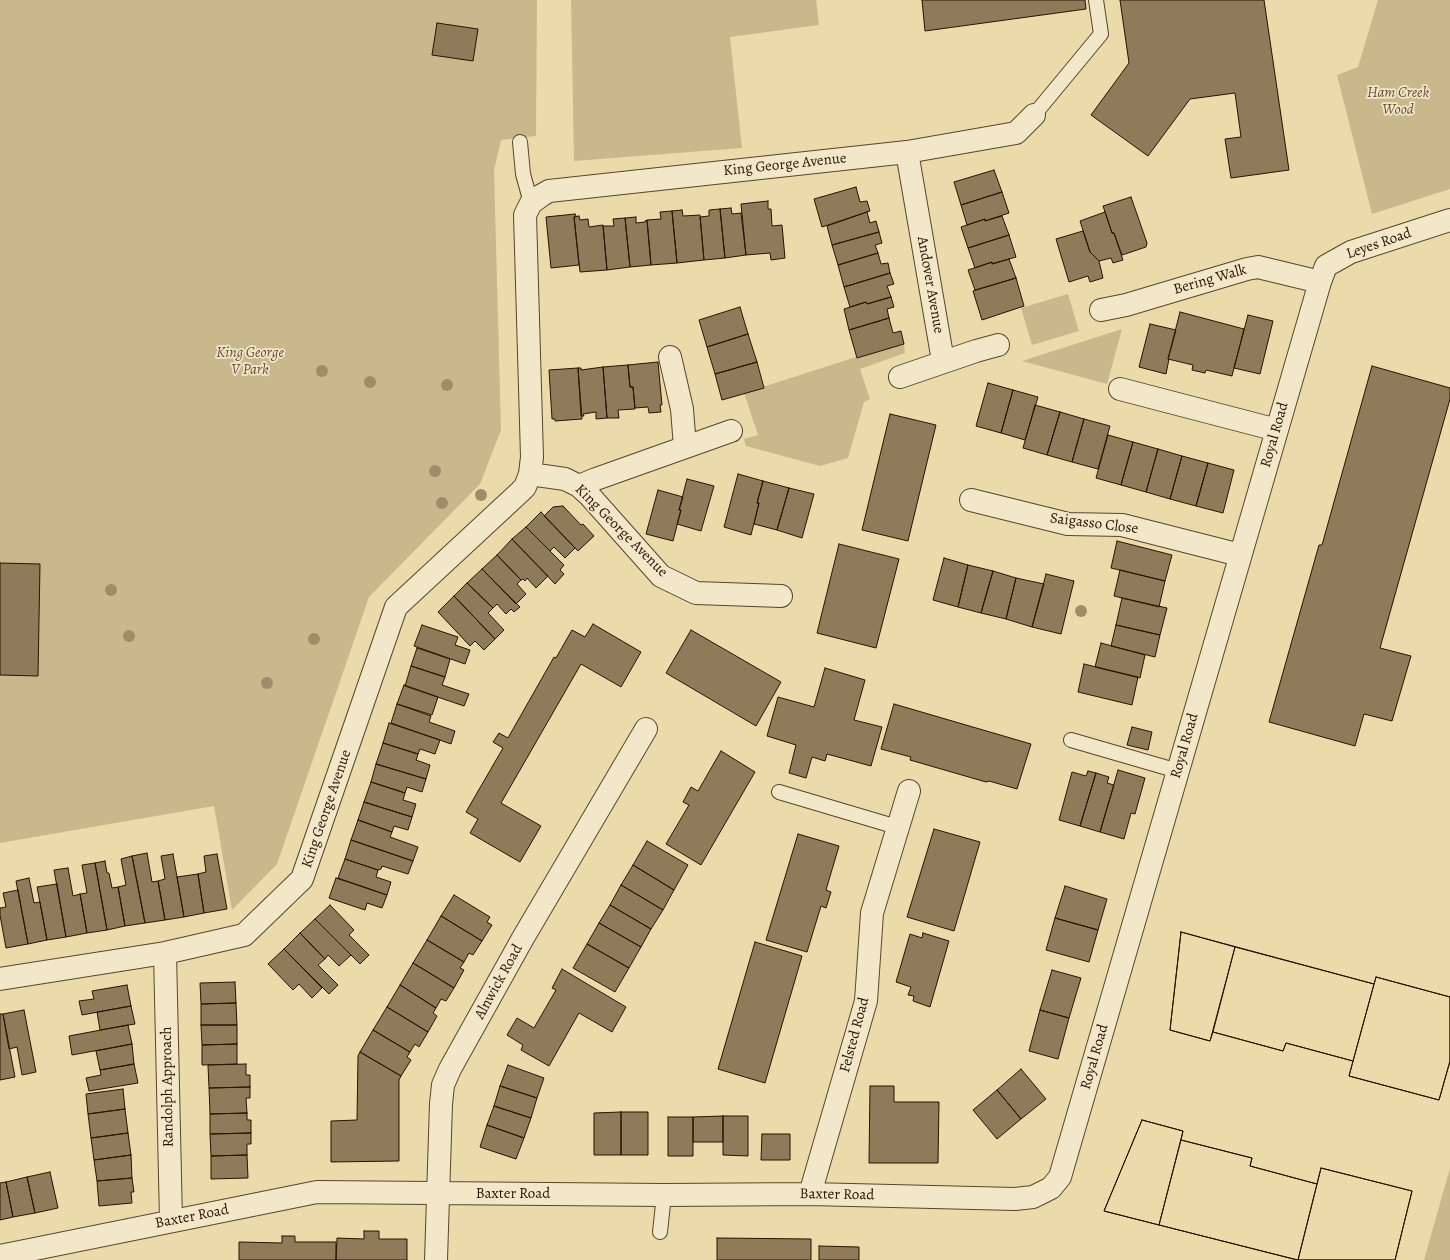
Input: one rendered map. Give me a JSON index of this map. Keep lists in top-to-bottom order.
{
  "streets": {
    "street": [
      "King George Avenue",
      "Leyes Road",
      "Bering Walk",
      "Andover Avenue",
      "Royal Road",
      "Saigasso Close",
      "Alnwick Road",
      "Felsted Road",
      "Randolph Approach",
      "Baxter Road"
    ]
  },
  "crossings": [
    ["King George Avenue", "Andover Avenue"],
    ["King George Avenue", "Randolph Approach"],
    ["Leyes Road", "Bering Walk"],
    ["Leyes Road", "Royal Road"],
    ["Bering Walk", "Royal Road"],
    ["Royal Road", "Saigasso Close"],
    ["Royal Road", "Baxter Road"],
    ["Alnwick Road", "Baxter Road"],
    ["Felsted Road", "Baxter Road"],
    ["Randolph Approach", "Baxter Road"]
  ],
  "parks": ["Ham Creek Wood", "King George V Park"]
}
